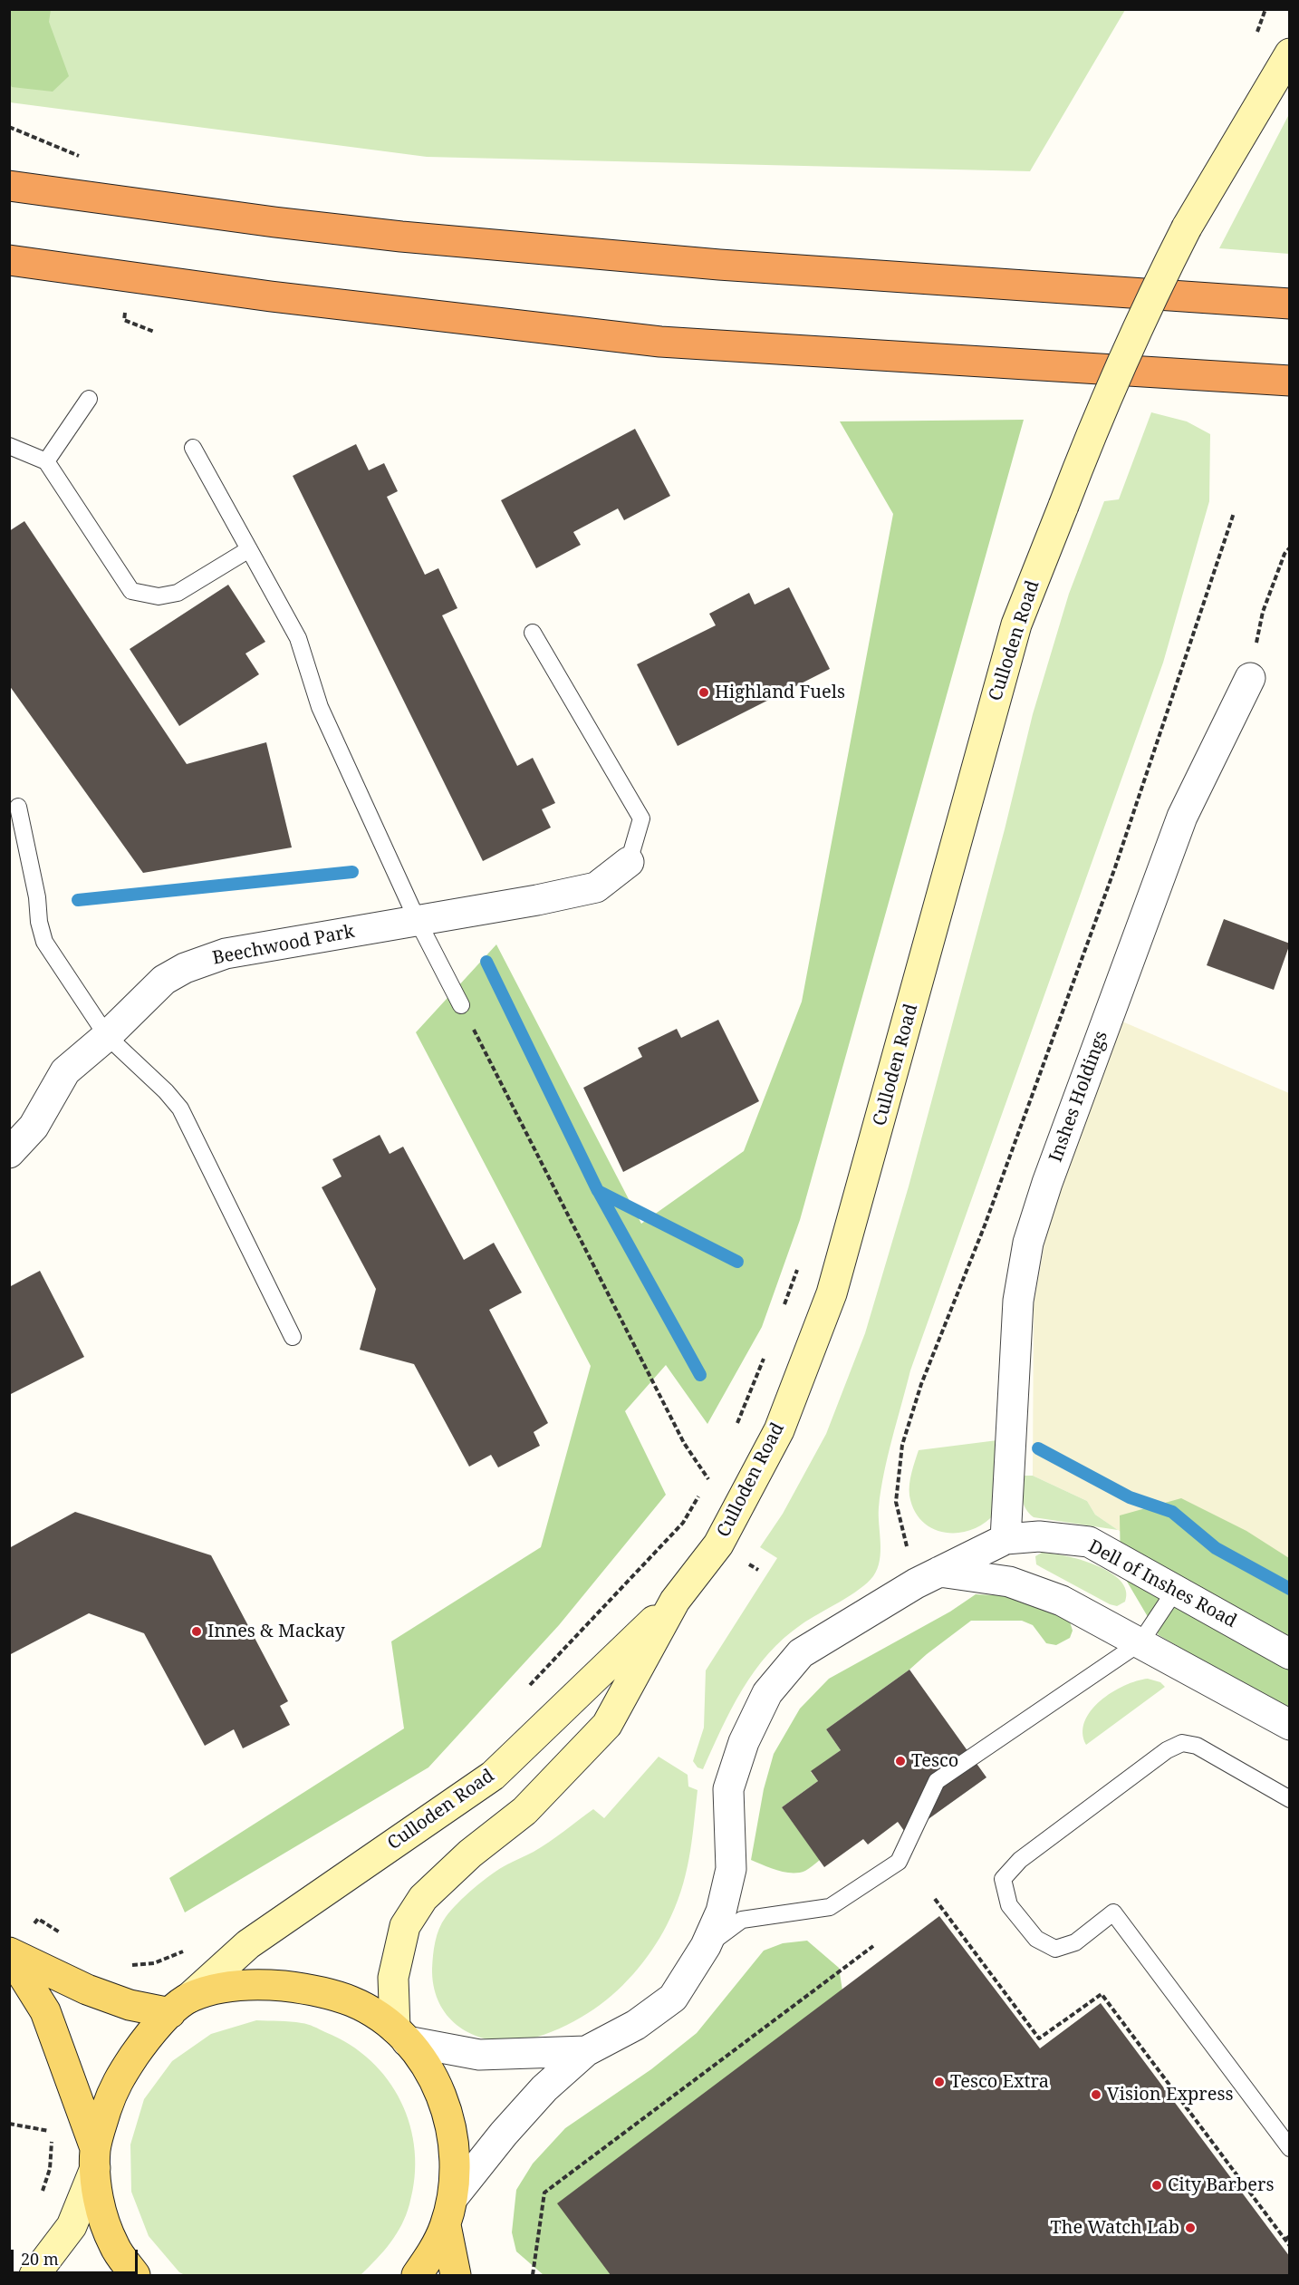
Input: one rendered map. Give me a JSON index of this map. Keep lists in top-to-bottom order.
{
  "streets": {
    "main road": ["Culloden Road"],
    "street": ["Beechwood Park", "Inshes Holdings", "Dell of Inshes Road"]
  },
  "crossings": [
    ["Culloden Road", "Dell of Inshes Road"],
    ["Inshes Holdings", "Dell of Inshes Road"]
  ],
  "places": [
    "Highland Fuels",
    "Innes & Mackay",
    "Tesco",
    "Tesco Extra",
    "Vision Express",
    "City Barbers",
    "The Watch Lab"
  ],
  "scale_bar": "20 m"
}
